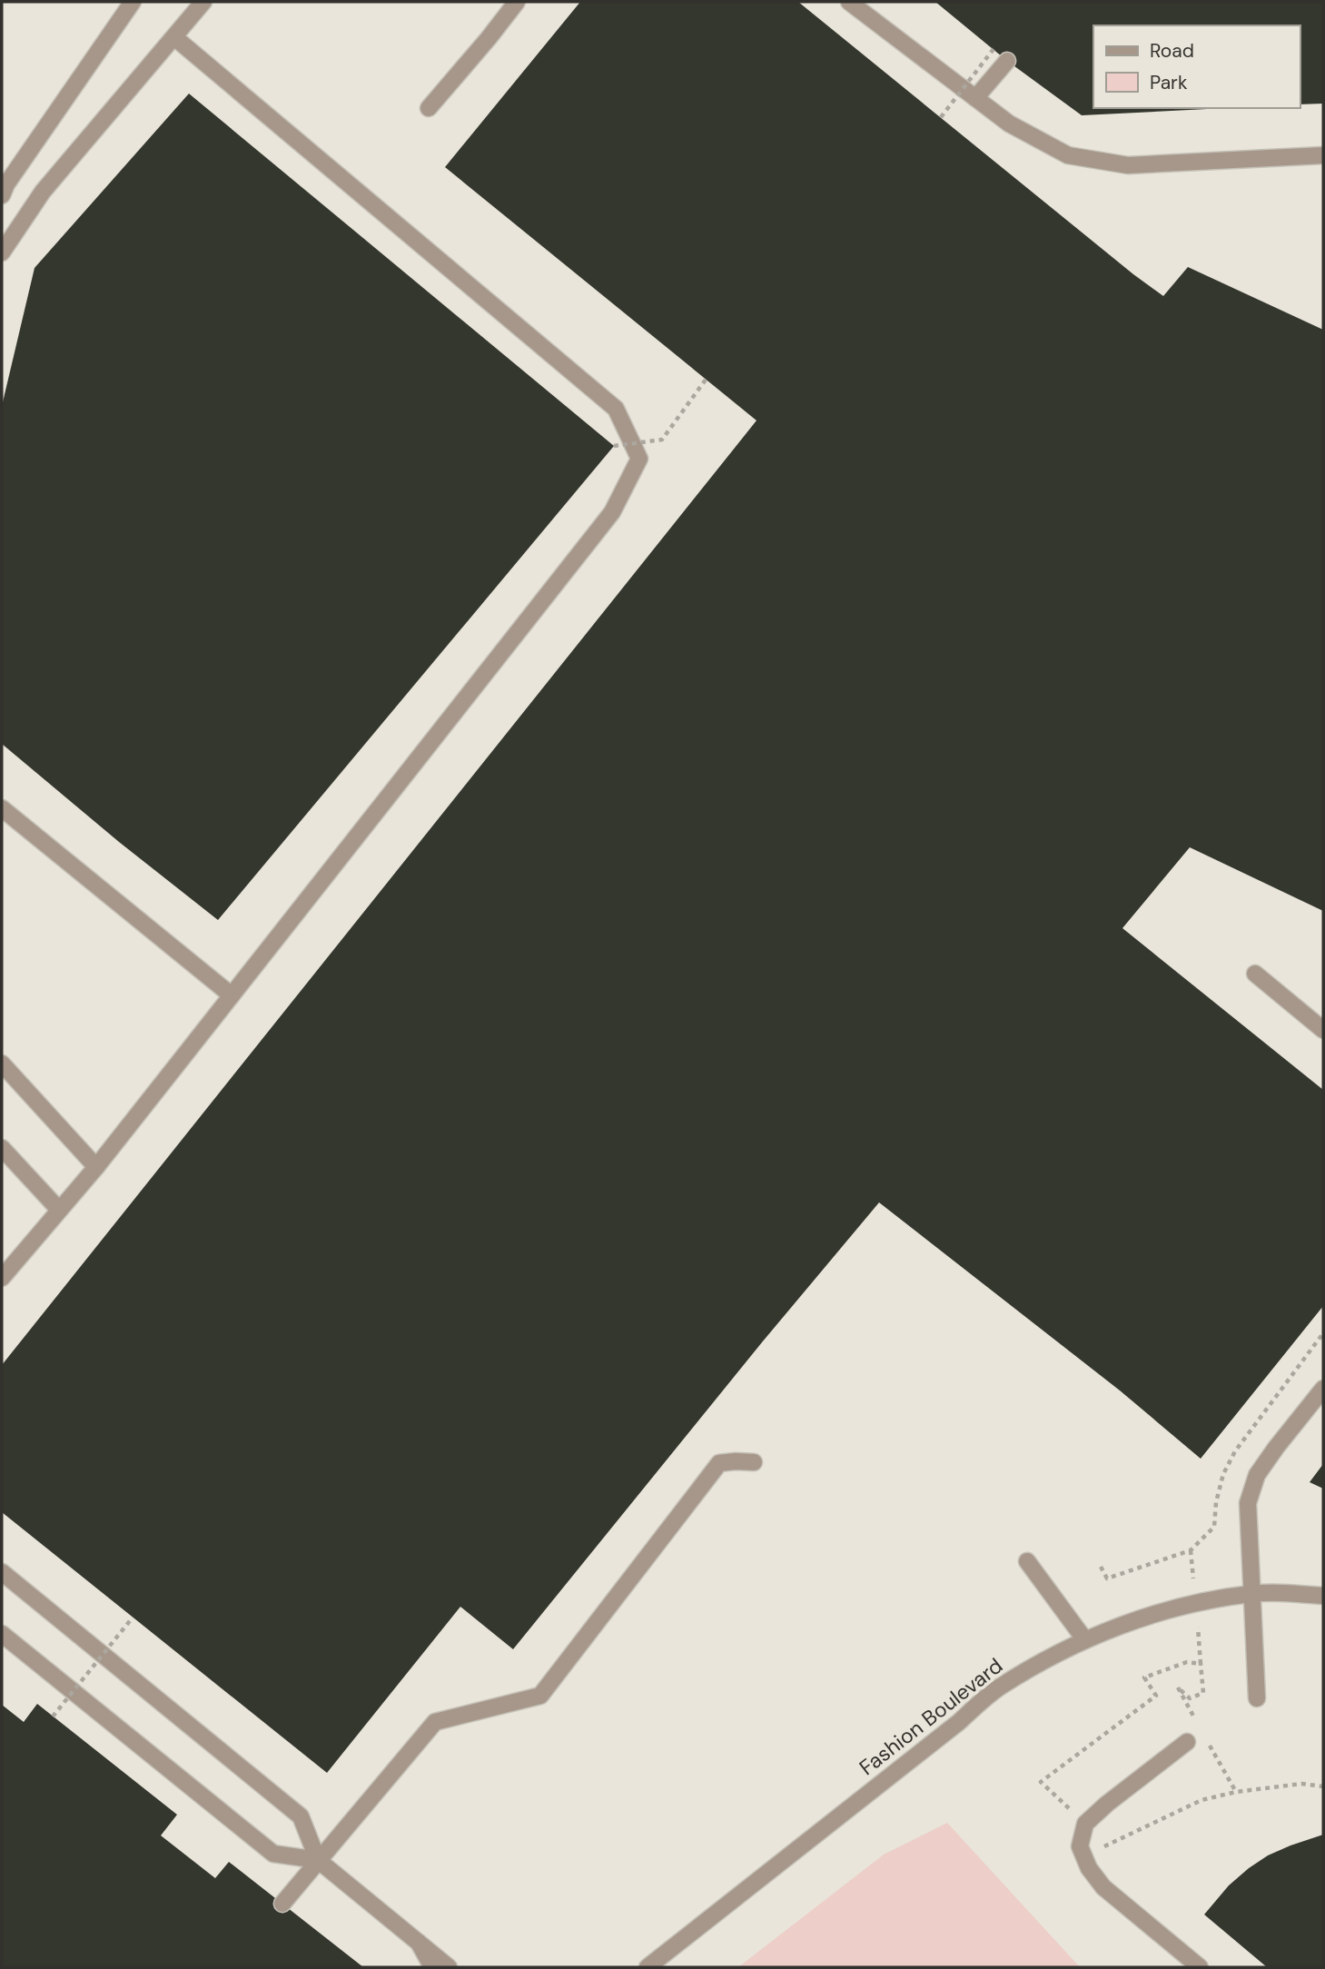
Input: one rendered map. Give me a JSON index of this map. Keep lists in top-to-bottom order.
{
  "streets": {
    "street": ["Fashion Boulevard"]
  },
  "legend": ["Road", "Park"]
}
